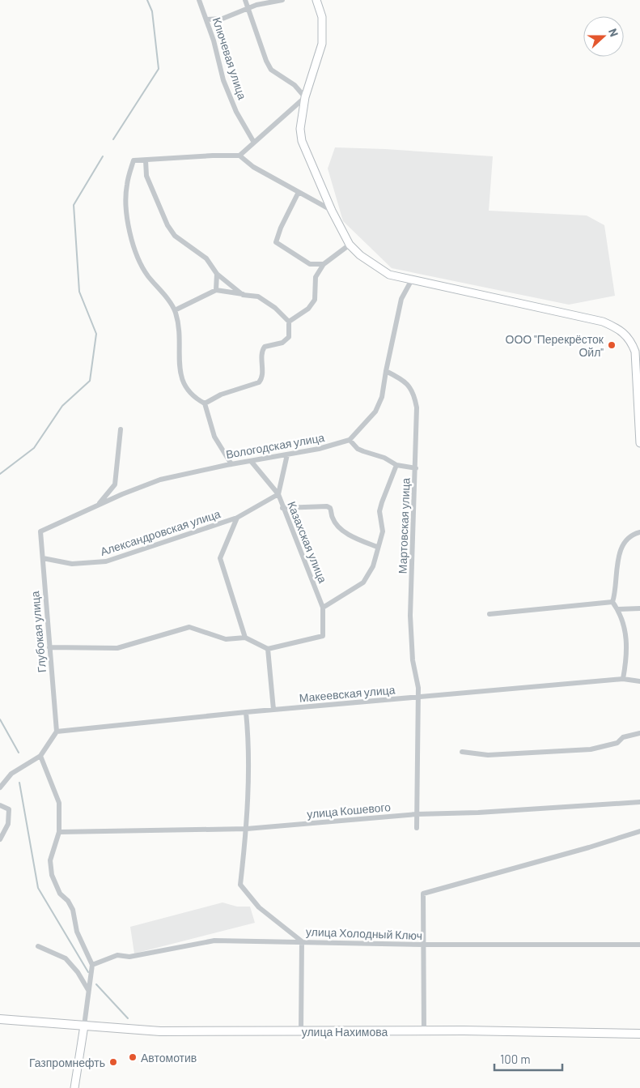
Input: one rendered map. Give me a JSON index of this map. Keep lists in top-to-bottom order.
{
  "streets": {
    "main road": ["улица Нахимова"],
    "street": [
      "Ключевая улица",
      "Вологодская улица",
      "Мартовская улица",
      "Александровская улица",
      "Казахская улица",
      "Глубокая улица",
      "Макеевская улица",
      "улица Кошевого",
      "улица Холодный Ключ"
    ]
  },
  "crossings": [
    ["Вологодская улица", "Казахская улица"],
    ["Вологодская улица", "Глубокая улица"],
    ["Мартовская улица", "Макеевская улица"],
    ["Мартовская улица", "улица Кошевого"],
    ["Александровская улица", "Казахская улица"],
    ["Александровская улица", "Глубокая улица"],
    ["Глубокая улица", "Макеевская улица"]
  ],
  "places": ["ООО \"Перекрёсток Ойл\"", "Автомотив", "Газпромнефть"],
  "scale_bar": "100 m",
  "north": "right"
}
